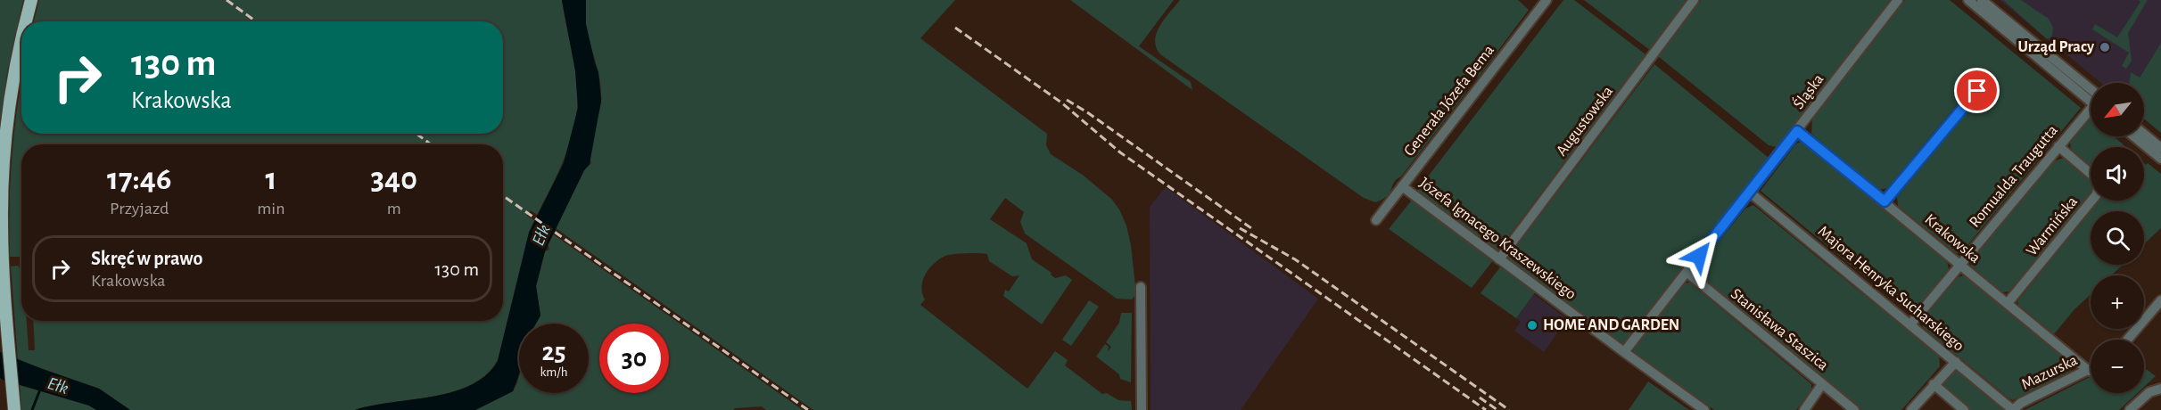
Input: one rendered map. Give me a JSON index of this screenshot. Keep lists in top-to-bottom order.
{
  "streets": {
    "street": [
      "Śląska",
      "Generała Józefa Bema",
      "Augustowska",
      "Romualda Traugutta",
      "Warmińska",
      "Józefa Ignacego Kraszewskiego",
      "Krakowska",
      "Majora Henryka Sucharskiego",
      "Stanisława Staszica",
      "Mazurska"
    ]
  },
  "crossings": [
    ["Śląska", "Józefa Ignacego Kraszewskiego"],
    ["Śląska", "Krakowska"],
    ["Śląska", "Majora Henryka Sucharskiego"],
    ["Śląska", "Stanisława Staszica"],
    ["Generała Józefa Bema", "Józefa Ignacego Kraszewskiego"],
    ["Augustowska", "Józefa Ignacego Kraszewskiego"],
    ["Romualda Traugutta", "Warmińska"],
    ["Romualda Traugutta", "Krakowska"],
    ["Romualda Traugutta", "Majora Henryka Sucharskiego"],
    ["Warmińska", "Krakowska"],
    ["Krakowska", "Mazurska"],
    ["Majora Henryka Sucharskiego", "Mazurska"]
  ],
  "water": ["Ełk"],
  "places": ["Urząd Pracy", "HOME AND GARDEN"],
  "north": "bottom left",
  "page": {
    "turn": ["130 m", "Krakowska"],
    "map_buttons": ["+", "−"],
    "eta": [
      "17:46",
      "Przyjazd",
      "1",
      "min",
      "340",
      "m"
    ],
    "list": [
      {
        "name": "Skręć w prawo",
        "note": "Krakowska",
        "value": "130 m"
      }
    ],
    "speed": "25 km/h",
    "limit": "30"
  }
}
